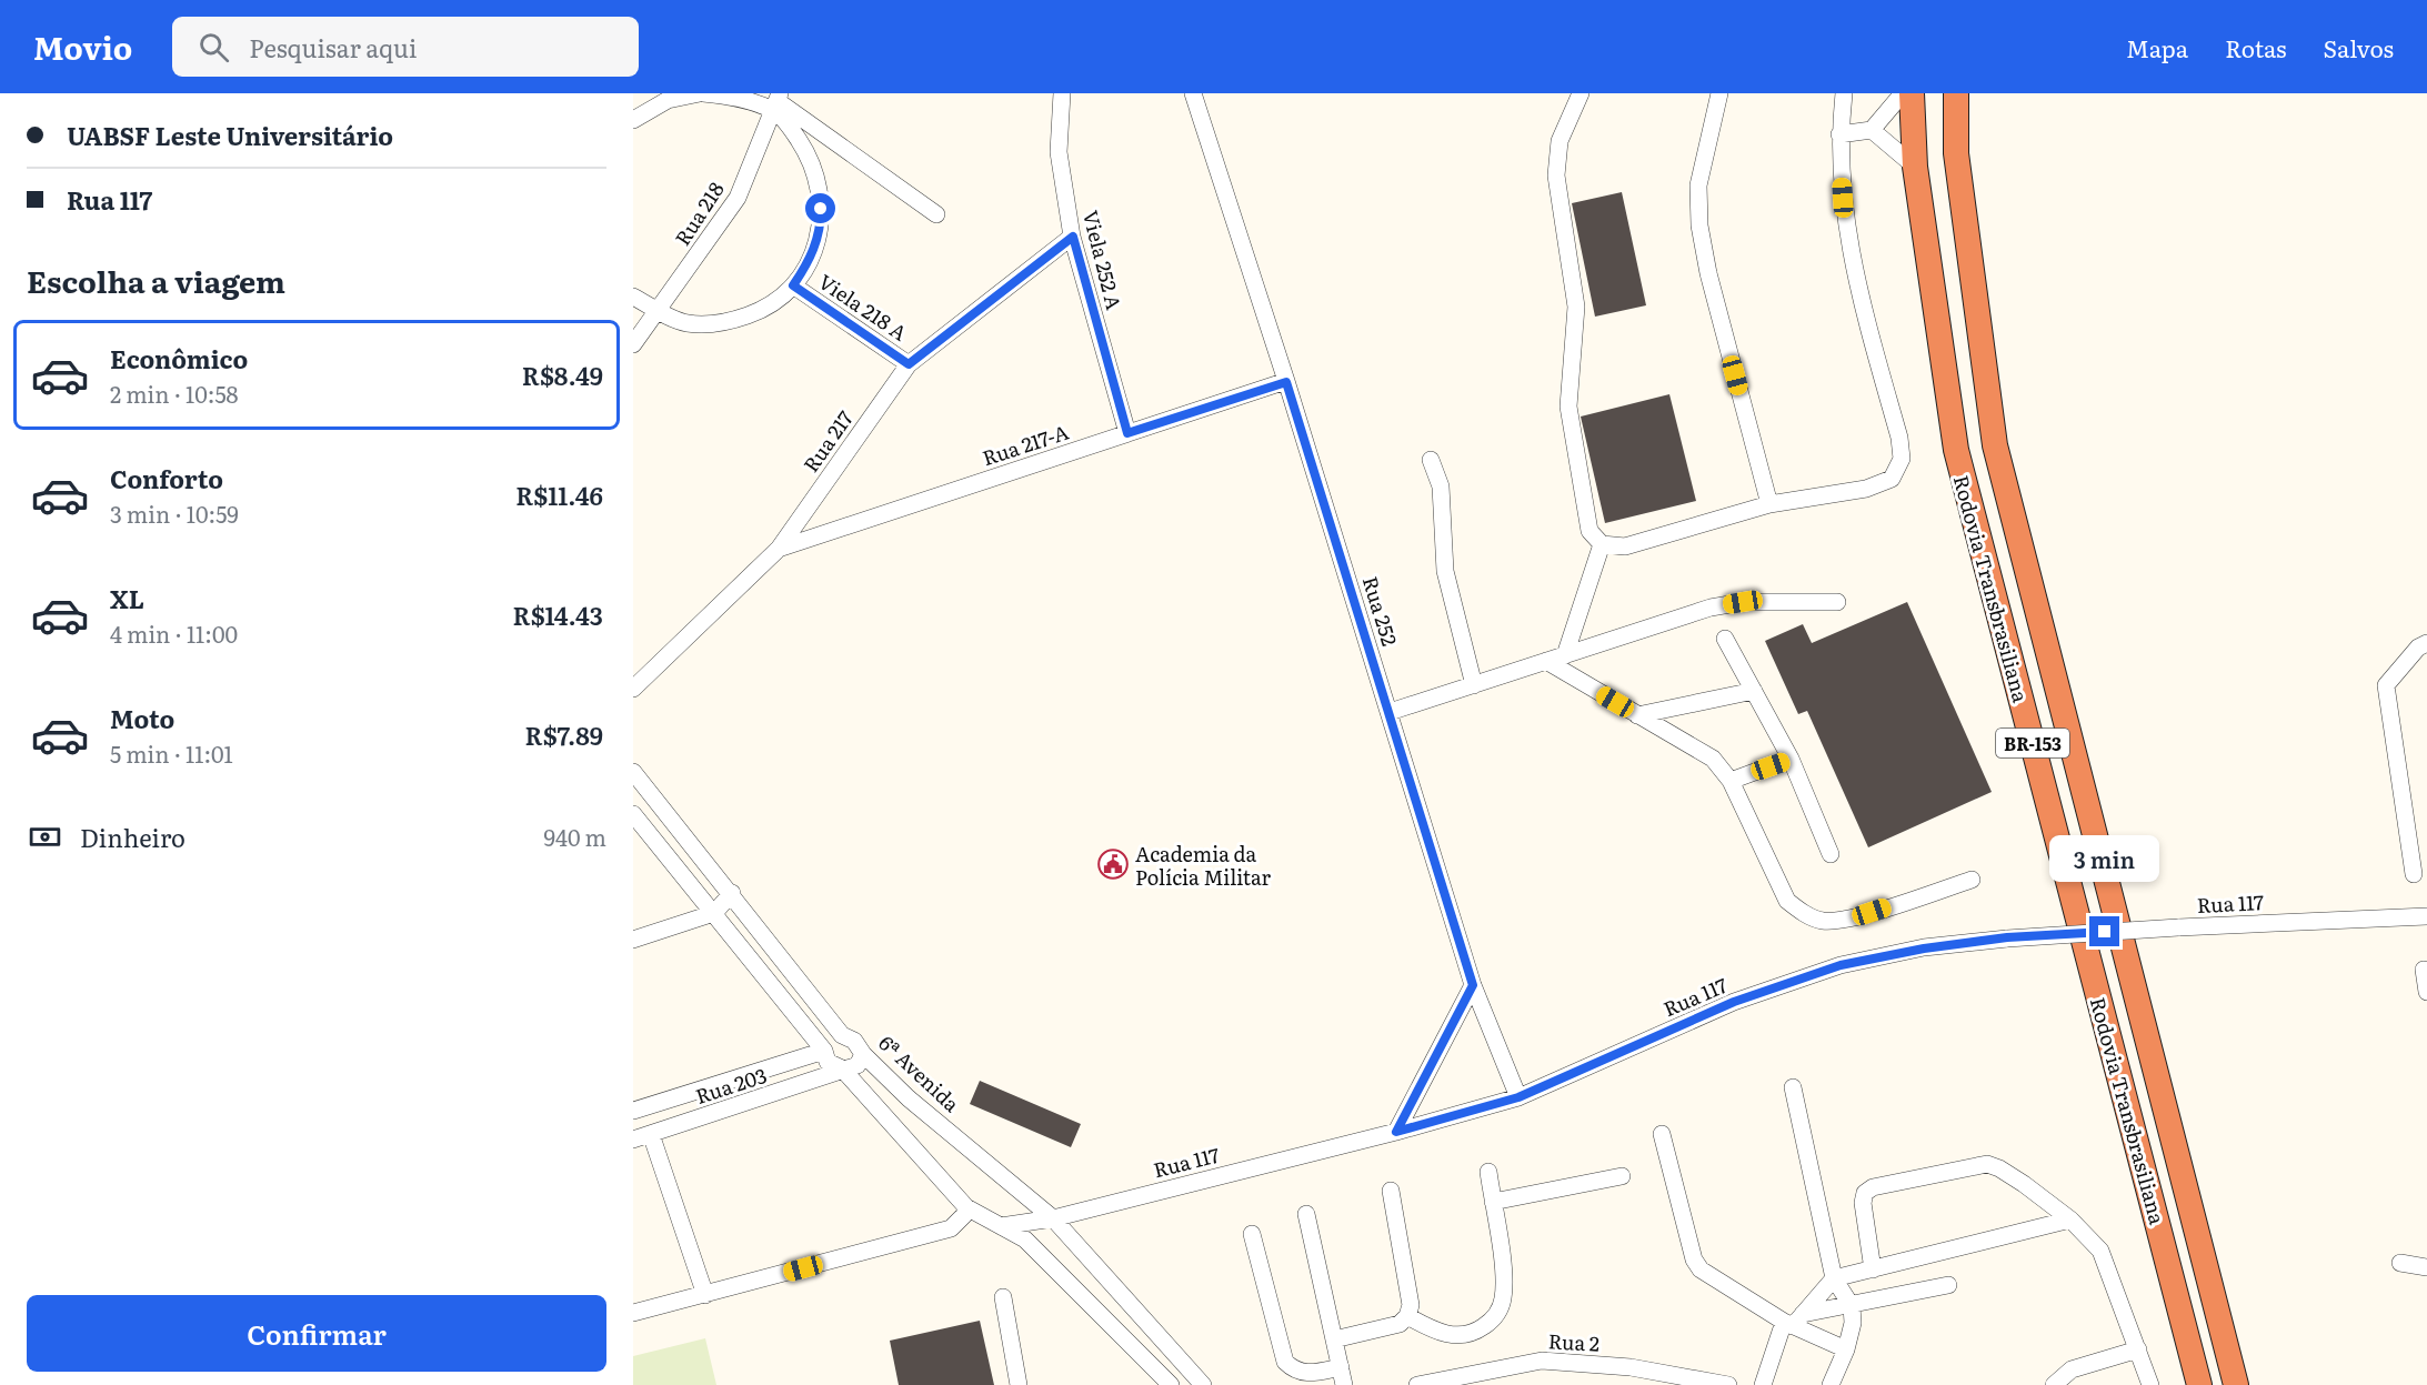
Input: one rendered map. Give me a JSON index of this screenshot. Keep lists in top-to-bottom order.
{
  "streets": {
    "highway": ["Rodovia Transbrasiliana", "BR-153"],
    "street": [
      "Rua 218",
      "Viela 252 A",
      "Viela 218 A",
      "Rua 217",
      "Rua 217-A",
      "Rua 252",
      "Rua 117",
      "6ª Avenida",
      "Rua 203",
      "Rua 2"
    ]
  },
  "crossings": [
    ["Rua 218", "Viela 218 A"],
    ["Viela 252 A", "Rua 217"],
    ["Viela 252 A", "Rua 217-A"],
    ["Viela 218 A", "Rua 217"],
    ["Rua 217", "Rua 217-A"],
    ["Rua 217-A", "Rua 252"],
    ["Rua 252", "Rua 117"],
    ["Rua 117", "6ª Avenida"],
    ["6ª Avenida", "Rua 203"]
  ],
  "places": {
    "public building": ["Academia da Polícia Militar"]
  },
  "page": {
    "header": "Movio",
    "search": "Pesquisar aqui",
    "nav": ["Mapa", "Rotas", "Salvos"],
    "banner": ["UABSF Leste Universitário", "Rua 117"],
    "heading": "Escolha a viagem",
    "list": [
      {
        "name": "Econômico",
        "note": "2 min · 10:58",
        "value": "R$8.49"
      },
      {
        "name": "Conforto",
        "note": "3 min · 10:59",
        "value": "R$11.46"
      },
      {
        "name": "XL",
        "note": "4 min · 11:00",
        "value": "R$14.43"
      },
      {
        "name": "Moto",
        "note": "5 min · 11:01",
        "value": "R$7.89"
      }
    ],
    "pay": ["Dinheiro", "940 m"],
    "bubble": "3 min",
    "buttons": "Confirmar"
  }
}
